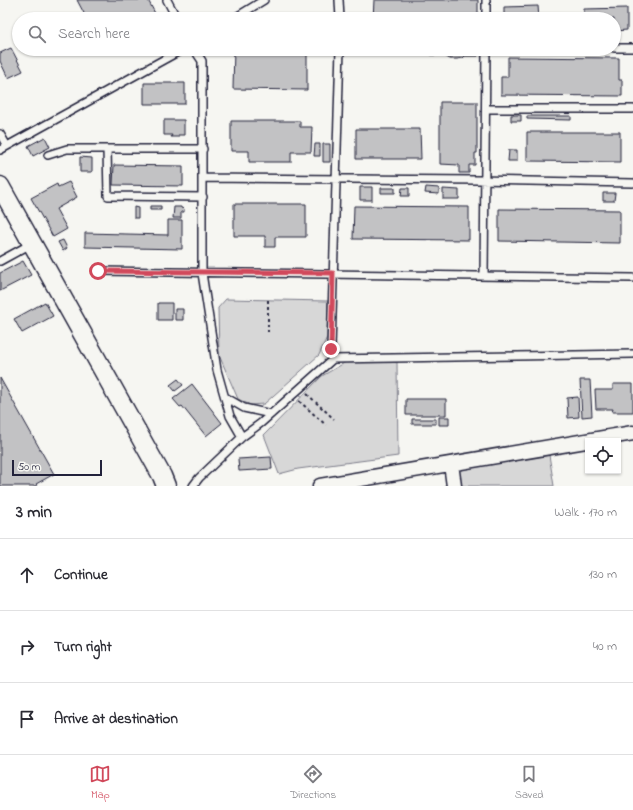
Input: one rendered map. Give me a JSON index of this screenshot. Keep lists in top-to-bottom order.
{
  "scale_bar": "50 m",
  "page": {
    "search": "Search here",
    "scale": "50 m",
    "heading": ["3 min", "Walk · 170 m"],
    "list": [
      ["Continue", "130 m"],
      ["Turn right", "40 m"],
      "Arrive at destination"
    ],
    "nav": ["Map", "Directions", "Saved"]
  }
}
